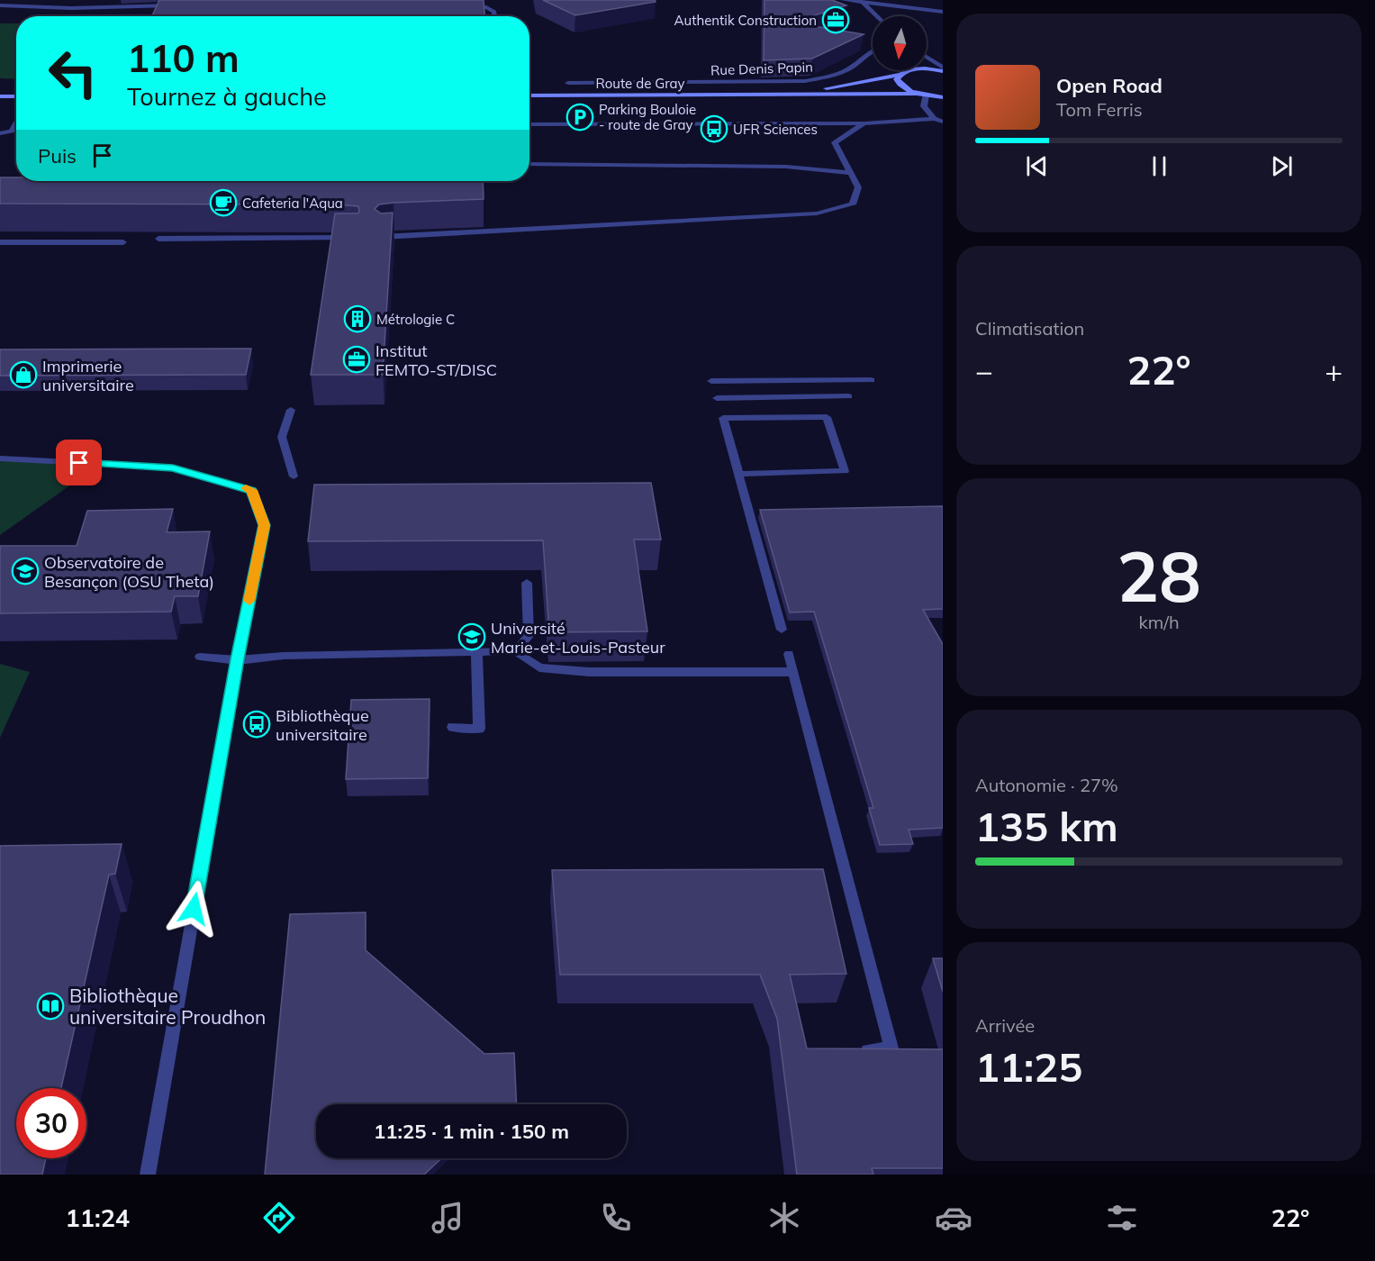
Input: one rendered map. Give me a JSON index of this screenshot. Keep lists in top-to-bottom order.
{
  "streets": {
    "main road": ["Route de Gray"],
    "street": ["Rue Denis Papin"]
  },
  "places": {
    "office": ["Authentik Construction", "Institut FEMTO-ST/DISC"],
    "parking": ["Parking Bouloie - route de Gray"],
    "bus stop": ["UFR Sciences", "Bibliothèque universitaire"],
    "cafe": ["Cafeteria l'Aqua"],
    "building": ["Métrologie C"],
    "shop": ["Imprimerie universitaire"],
    "school or university": ["Observatoire de Besançon (OSU Theta)", "Université Marie-et-Louis-Pasteur"],
    "library": ["Bibliothèque universitaire Proudhon"]
  },
  "north": "bottom",
  "page": {
    "turn": ["110 m", "Tournez à gauche"],
    "song": ["Open Road", "Tom Ferris"],
    "then": "Puis",
    "tile": [
      "Climatisation",
      ["28", "km/h"],
      ["Autonomie · 27%", "135 km"],
      ["Arrivée", "11:25"]
    ],
    "heat": ["−", "22°", "+"],
    "limit": "30",
    "trip": "11:25 · 1 min · 150 m",
    "tabs": ["11:24", "22°"]
  }
}
